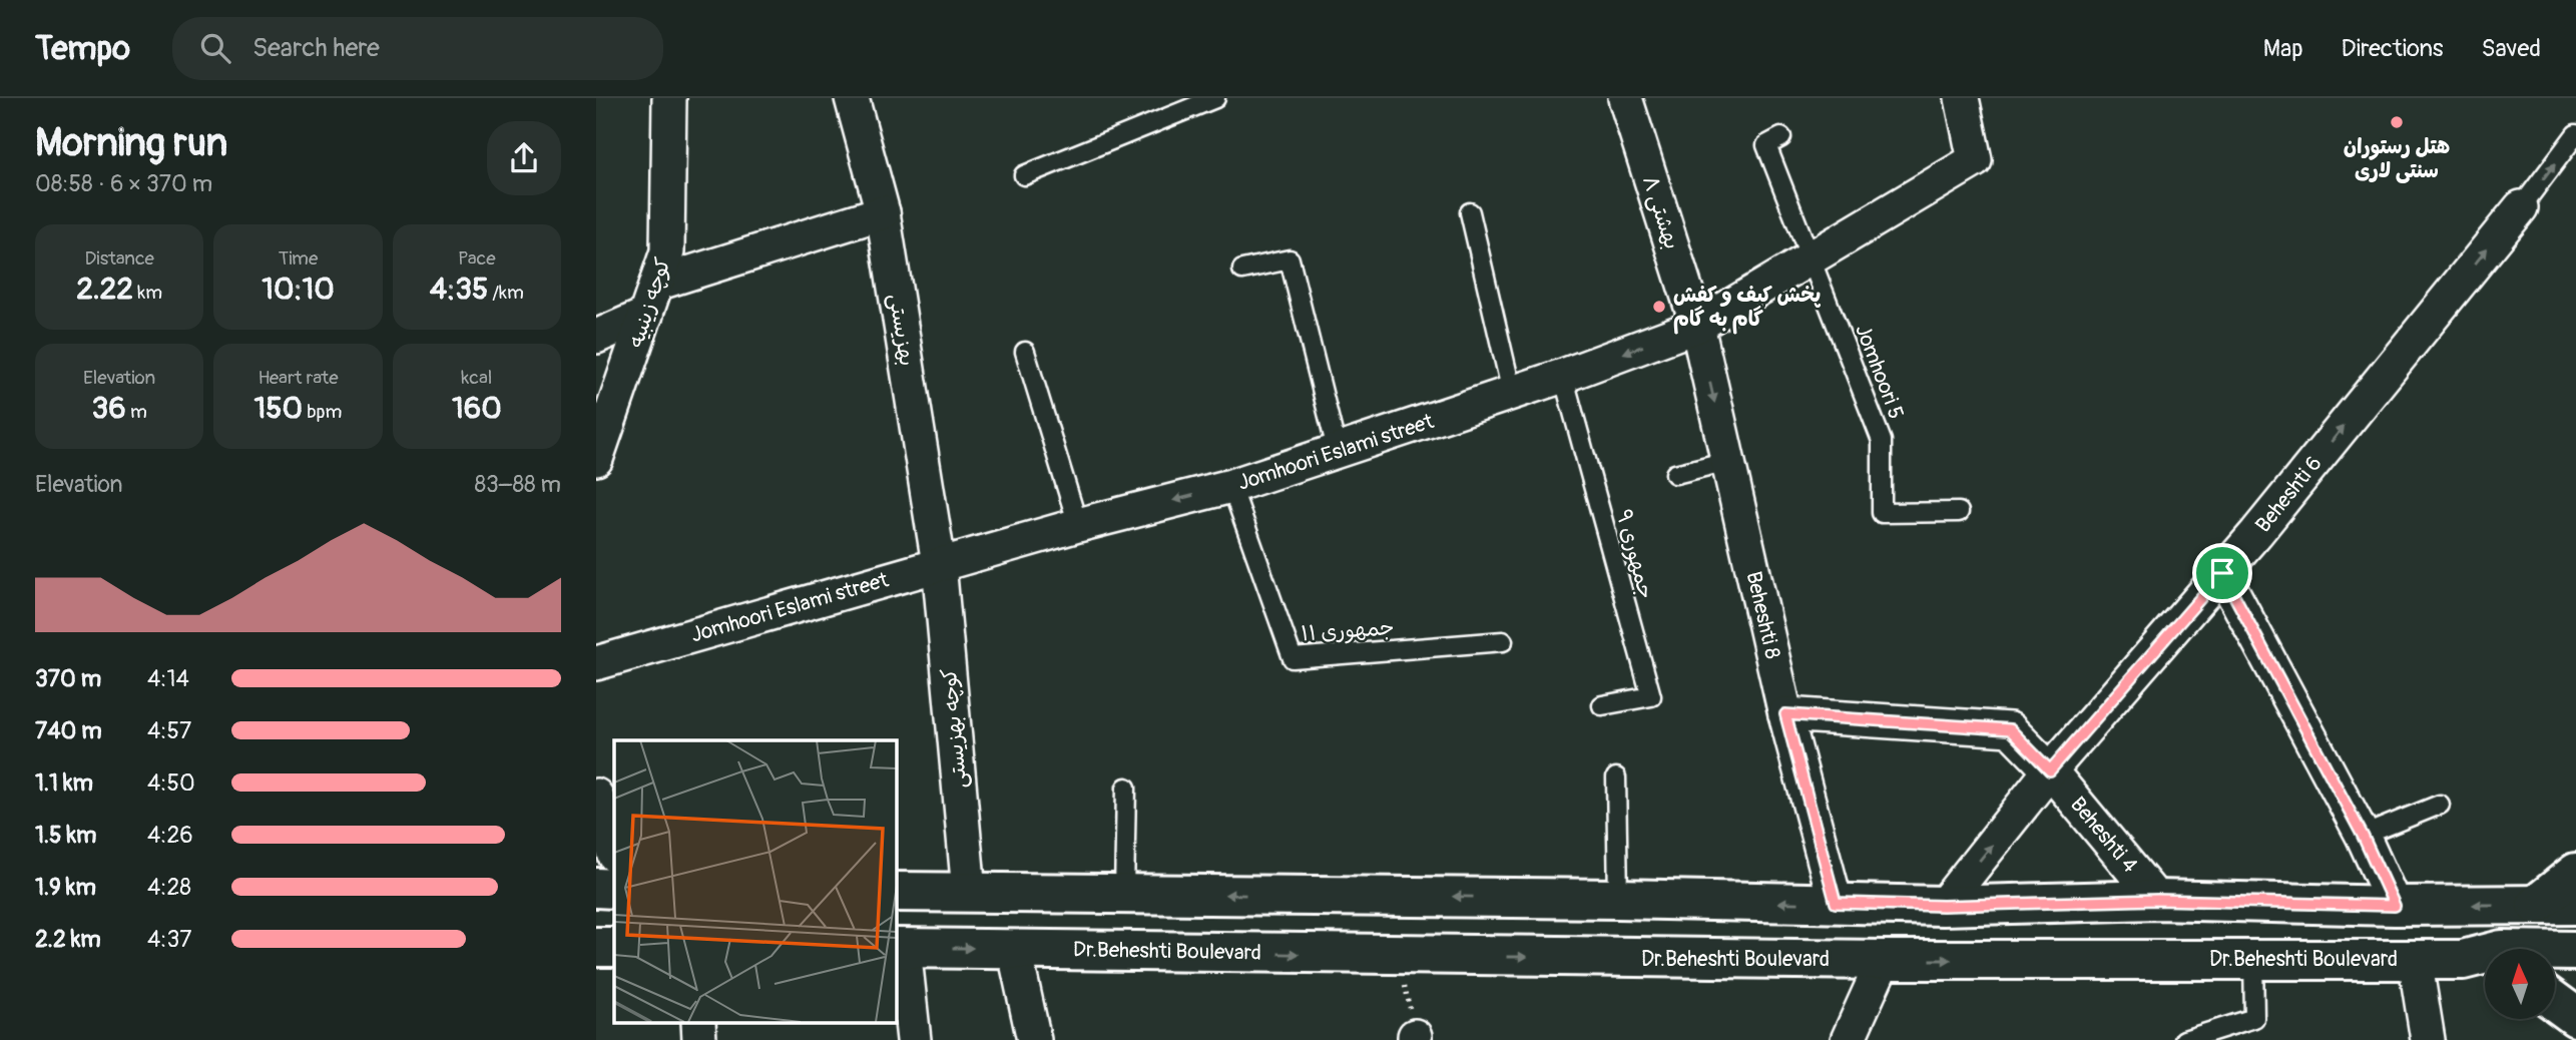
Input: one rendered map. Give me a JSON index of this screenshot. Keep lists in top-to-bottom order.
{
  "streets": {
    "main road": ["Dr.Beheshti Boulevard"],
    "street": [
      "بهشتی ۸",
      "کوچه زینبیه",
      "بهزیستی",
      "Jomhoori Eslami street",
      "Beheshti 6",
      "Beheshti 8",
      "کوچه بهزیستی",
      "Beheshti 4"
    ],
    "lane": ["Jomhoori 5", "جمهوری ۹", "جمهوری ۱۱"]
  },
  "crossings": [
    ["بهشتی ۸", "Jomhoori Eslami street"],
    ["بهشتی ۸", "Beheshti 8"],
    ["بهزیستی", "Jomhoori Eslami street"],
    ["بهزیستی", "کوچه بهزیستی"],
    ["Jomhoori 5", "Jomhoori Eslami street"],
    ["Jomhoori Eslami street", "جمهوری ۹"],
    ["Jomhoori Eslami street", "Beheshti 8"],
    ["Jomhoori Eslami street", "جمهوری ۱۱"],
    ["Jomhoori Eslami street", "کوچه بهزیستی"],
    ["Beheshti 6", "Beheshti 4"],
    ["Beheshti 8", "Beheshti 4"]
  ],
  "one_way": ["Beheshti 6"],
  "places": ["هتل رستوران سنتی لاری", "پخش کیف و کفش گام به گام"],
  "north": "top",
  "page": {
    "header": "Tempo",
    "search": "Search here",
    "nav": ["Map", "Directions", "Saved"],
    "heading": ["Morning run", "08:58 · 6 × 370 m"],
    "stats": [
      ["Distance", "2.22 km"],
      ["Time", "10:10"],
      ["Pace", "4:35 /km"],
      ["Elevation", "36 m"],
      ["Heart rate", "150 bpm"],
      ["kcal", "160"]
    ],
    "chart": ["Elevation", "83–88 m"],
    "list": [
      {
        "name": "370 m",
        "note": "4:14"
      },
      {
        "name": "740 m",
        "note": "4:57"
      },
      {
        "name": "1.1 km",
        "note": "4:50"
      },
      {
        "name": "1.5 km",
        "note": "4:26"
      },
      {
        "name": "1.9 km",
        "note": "4:28"
      },
      {
        "name": "2.2 km",
        "note": "4:37"
      }
    ]
  }
}
